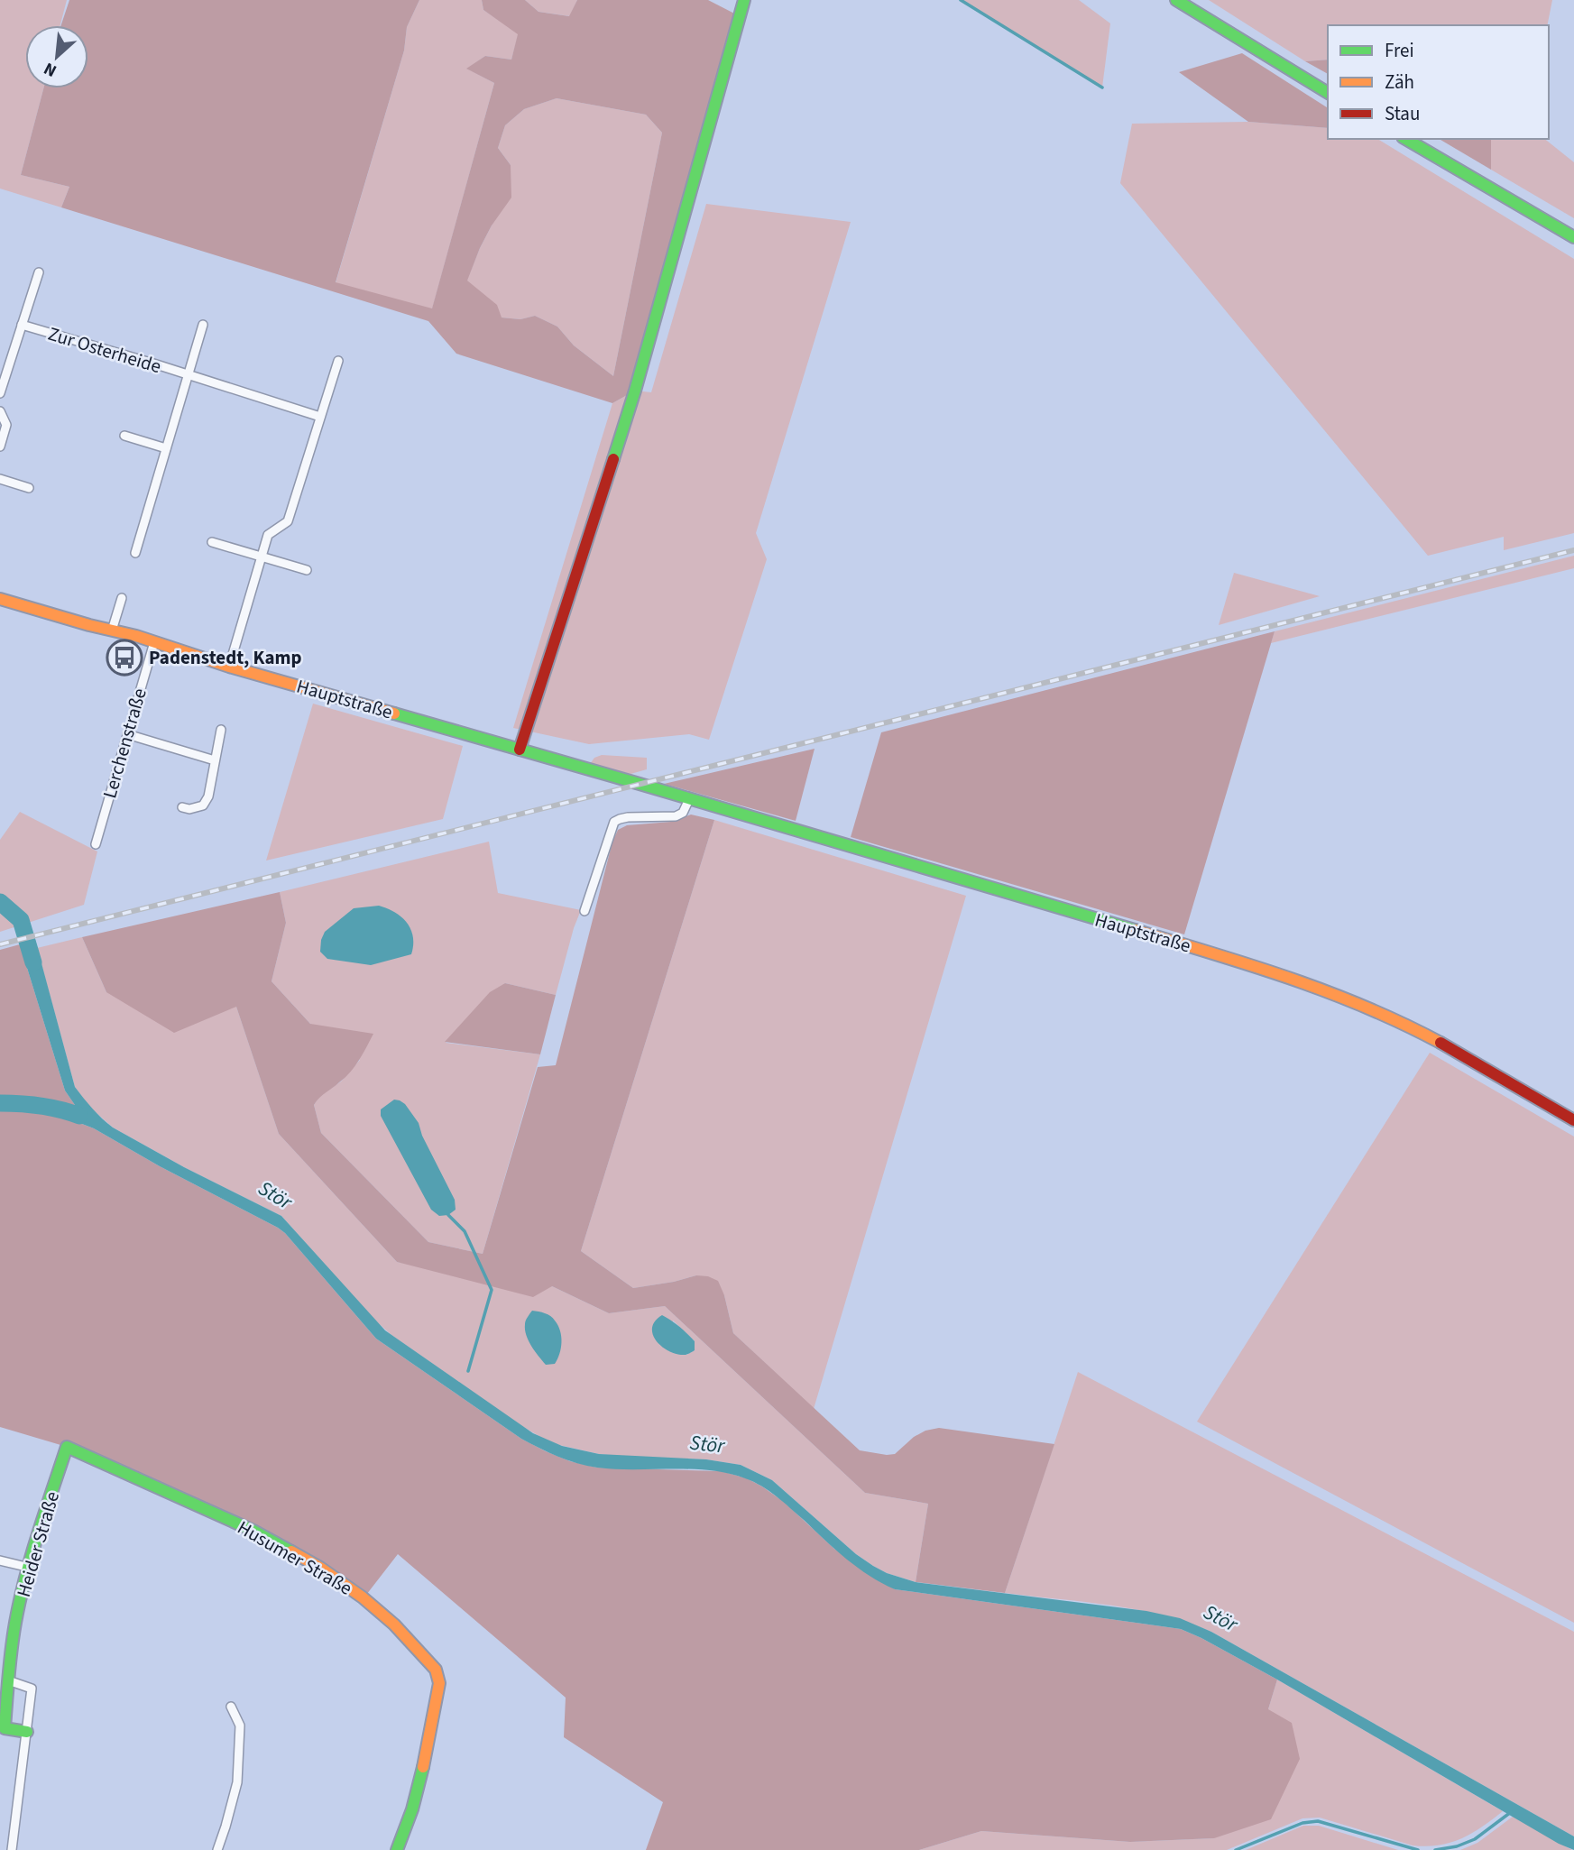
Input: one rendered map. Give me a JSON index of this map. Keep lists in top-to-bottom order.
{
  "streets": {
    "main road": ["Hauptstraße", "Heider Straße", "Husumer Straße"],
    "street": ["Zur Osterheide", "Lerchenstraße"]
  },
  "crossings": [
    ["Hauptstraße", "Lerchenstraße"],
    ["Heider Straße", "Husumer Straße"]
  ],
  "water": ["Stör"],
  "places": {
    "bus stop": ["Padenstedt, Kamp"]
  },
  "legend": ["Frei", "Zäh", "Stau"],
  "north": "bottom left"
}
